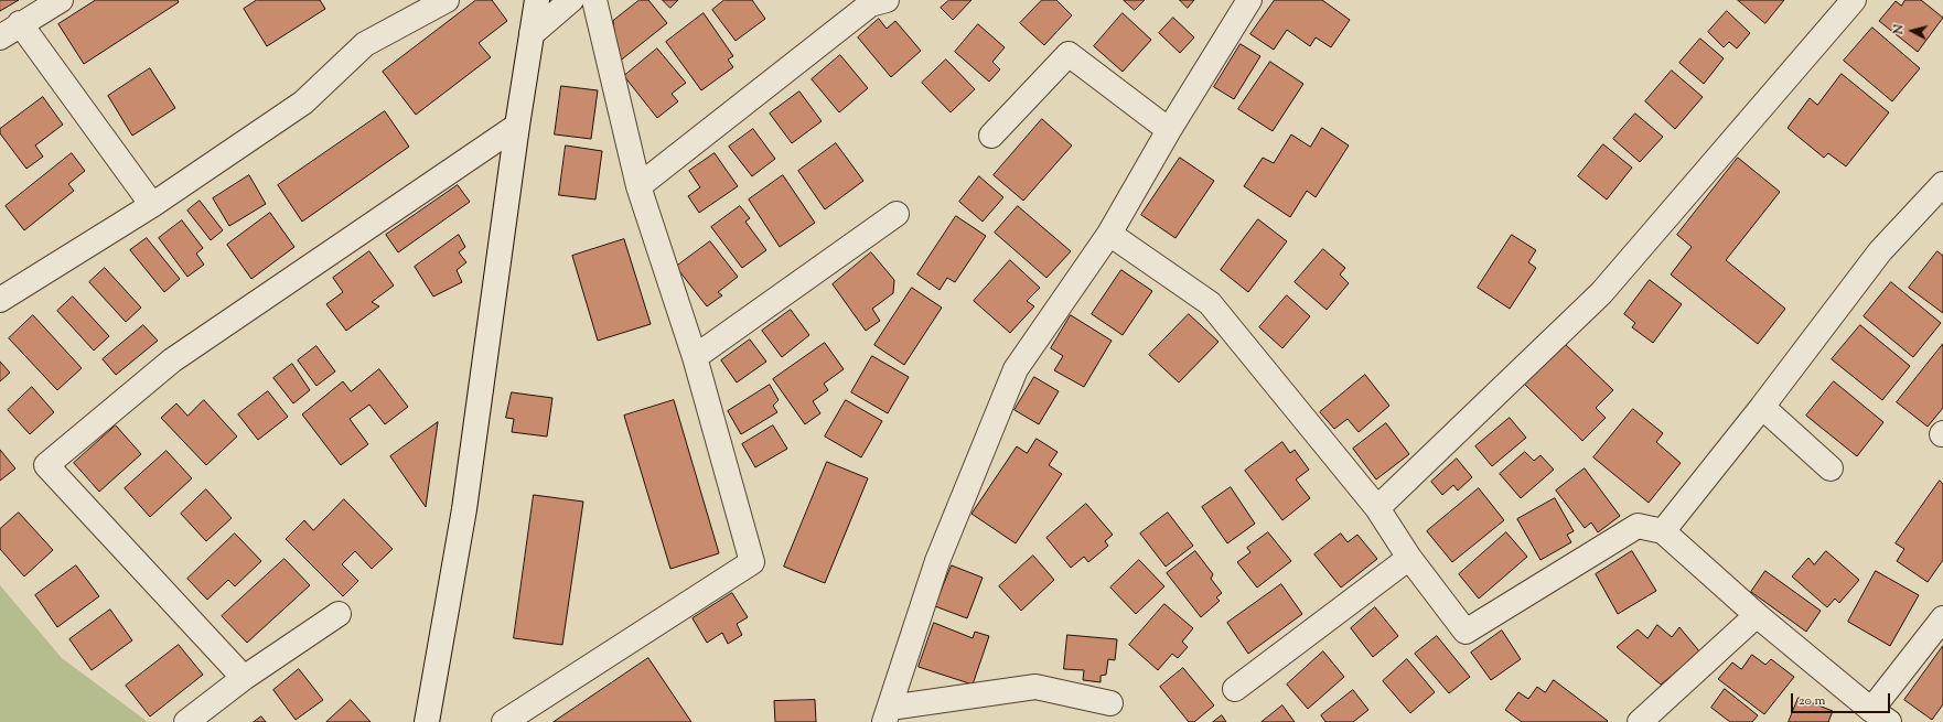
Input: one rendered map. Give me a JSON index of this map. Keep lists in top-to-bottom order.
{
  "scale_bar": "20 m",
  "north": "left"
}
